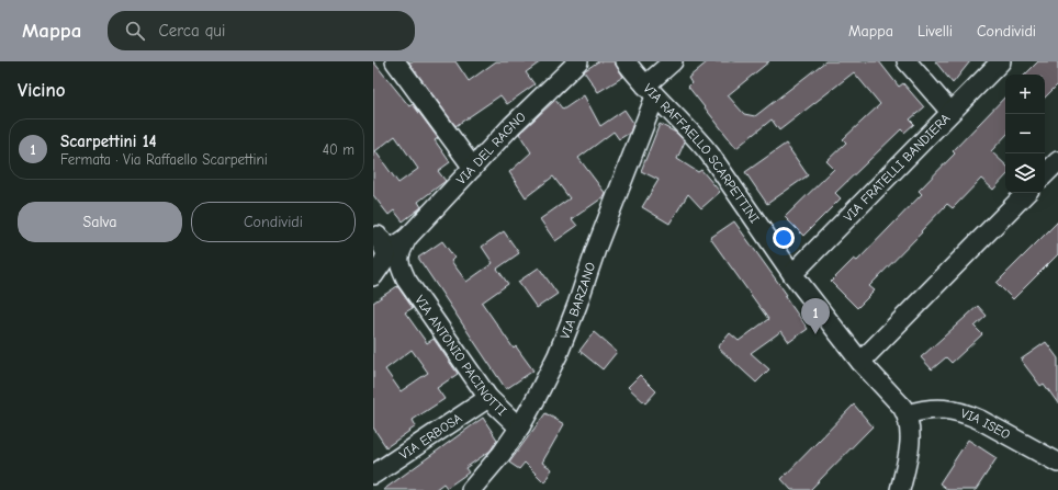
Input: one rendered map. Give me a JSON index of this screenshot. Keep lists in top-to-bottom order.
{
  "streets": {
    "street": [
      "VIA DEL RAGNO",
      "VIA RAFFAELLO SCARPETTINI",
      "VIA FRATELLI BANDIERA",
      "VIA BARZANO",
      "VIA ANTONIO PACINOTTI",
      "VIA ISEO",
      "VIA ERBOSA"
    ]
  },
  "crossings": [
    ["VIA DEL RAGNO", "VIA ANTONIO PACINOTTI"],
    ["VIA RAFFAELLO SCARPETTINI", "VIA FRATELLI BANDIERA"],
    ["VIA RAFFAELLO SCARPETTINI", "VIA BARZANO"],
    ["VIA RAFFAELLO SCARPETTINI", "VIA ISEO"],
    ["VIA BARZANO", "VIA ANTONIO PACINOTTI"],
    ["VIA ANTONIO PACINOTTI", "VIA ERBOSA"]
  ],
  "page": {
    "header": "Mappa",
    "search": "Cerca qui",
    "nav": ["Mappa", "Livelli", "Condividi"],
    "heading": "Vicino",
    "map_buttons": ["+", "−"],
    "list": [
      {
        "mark": "1",
        "name": "Scarpettini 14",
        "note": "Fermata · Via Raffaello Scarpettini",
        "value": "40 m"
      }
    ],
    "buttons": ["Salva", "Condividi"],
    "pins": "1"
  }
}
